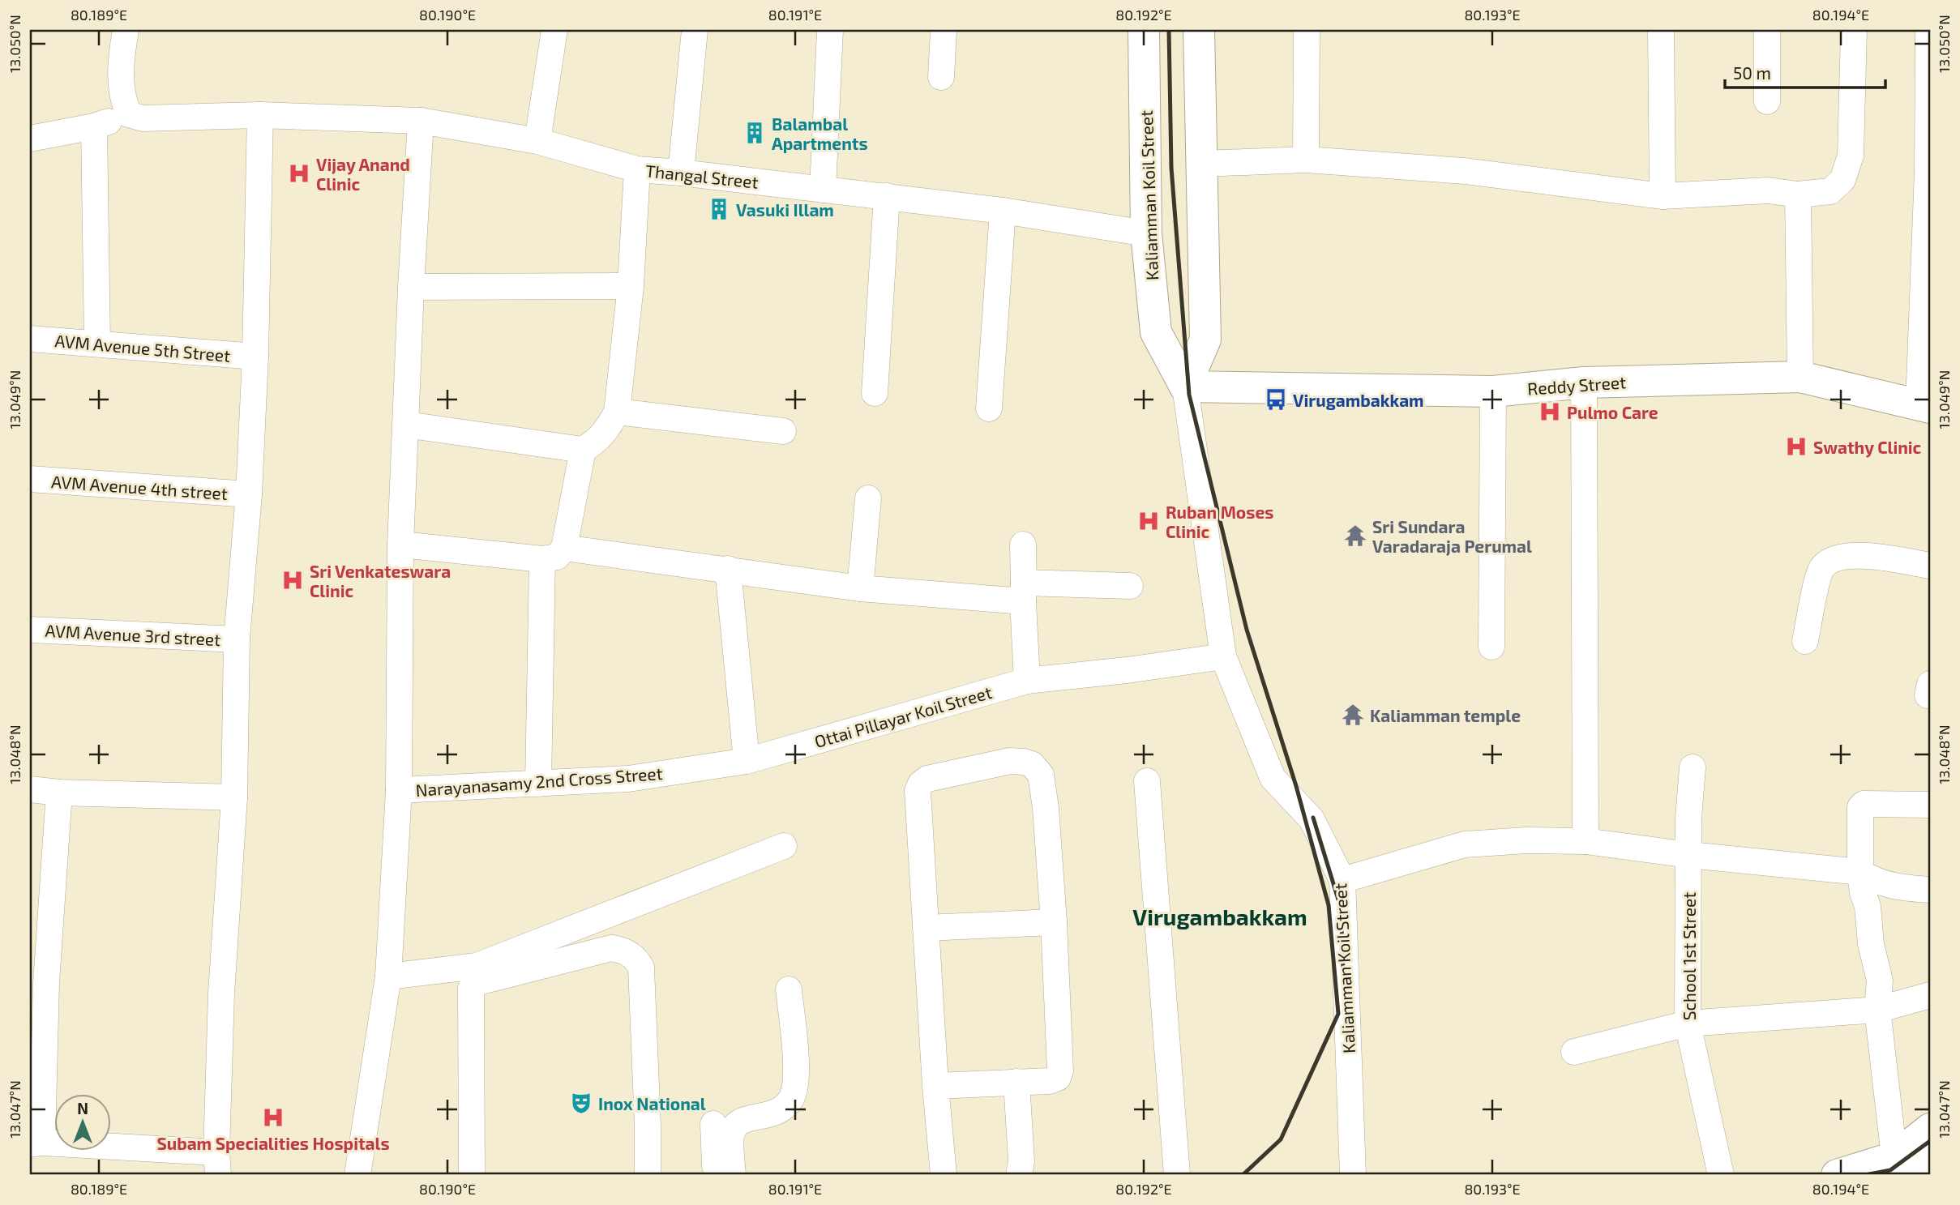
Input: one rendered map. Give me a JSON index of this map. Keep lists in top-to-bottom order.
{
  "streets": {
    "main road": ["Kaliamman Koil Street", "Reddy Street"],
    "street": [
      "Thangal Street",
      "AVM Avenue 5th Street",
      "AVM Avenue 4th street",
      "AVM Avenue 3rd street",
      "Ottai Pillayar Koil Street",
      "Narayanasamy 2nd Cross Street",
      "School 1st Street"
    ]
  },
  "crossings": [
    ["Thangal Street", "Kaliamman Koil Street"],
    ["Kaliamman Koil Street", "Reddy Street"],
    ["Kaliamman Koil Street", "Ottai Pillayar Koil Street"],
    ["Ottai Pillayar Koil Street", "Narayanasamy 2nd Cross Street"]
  ],
  "districts": ["Virugambakkam"],
  "places": {
    "building": ["Balambal Apartments", "Vasuki Illam"],
    "hospital": [
      "Vijay Anand Clinic",
      "Pulmo Care",
      "Swathy Clinic",
      "Ruban Moses Clinic",
      "Sri Venkateswara Clinic",
      "Subam Specialities Hospitals"
    ],
    "bus stop": ["Virugambakkam"],
    "temple": ["Sri Sundara Varadaraja Perumal", "Kaliamman temple"],
    "theatre": ["Inox National"]
  },
  "scale_bar": "50 m",
  "north": "top",
  "coordinates": [
    "80.189°E",
    "80.190°E",
    "80.191°E",
    "80.192°E",
    "80.193°E",
    "80.194°E",
    "13.050°N",
    "13.049°N",
    "13.048°N",
    "13.047°N"
  ]
}
